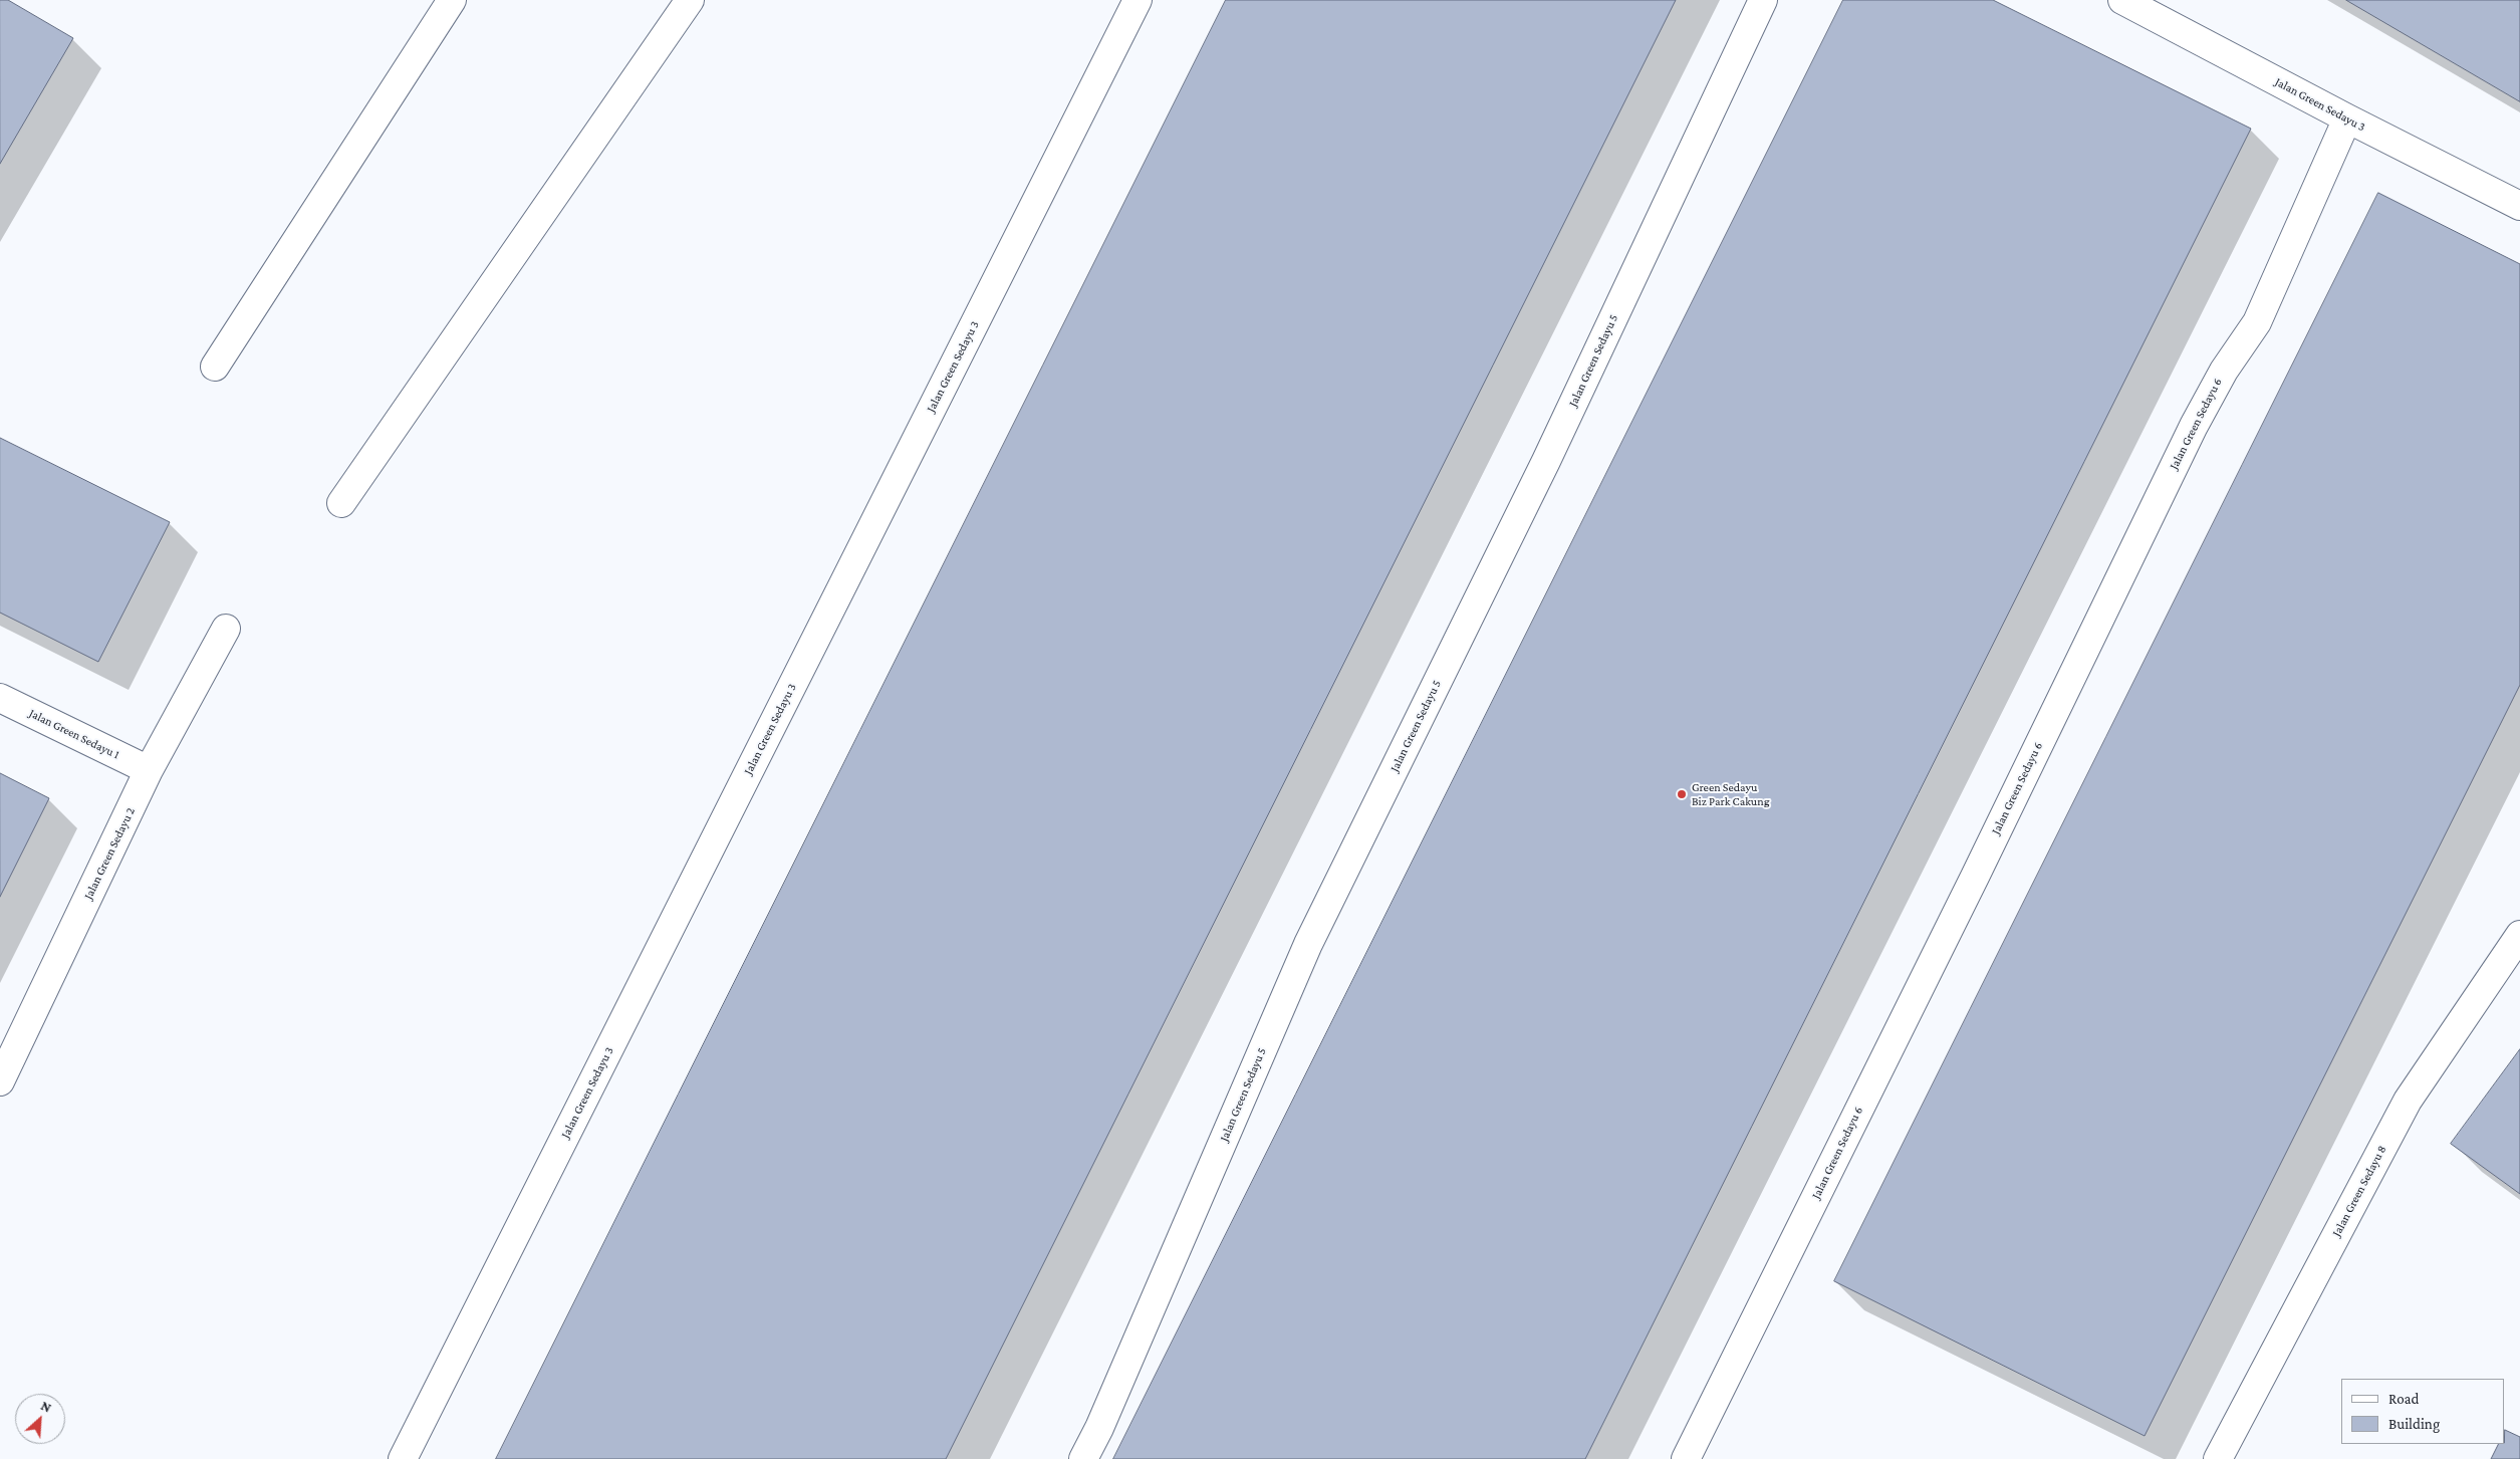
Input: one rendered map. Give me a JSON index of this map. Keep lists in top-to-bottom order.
{
  "streets": {
    "lane": [
      "Jalan Green Sedayu 3",
      "Jalan Green Sedayu 5",
      "Jalan Green Sedayu 6",
      "Jalan Green Sedayu 1",
      "Jalan Green Sedayu 2",
      "Jalan Green Sedayu 8"
    ]
  },
  "crossings": [
    ["Jalan Green Sedayu 3", "Jalan Green Sedayu 6"],
    ["Jalan Green Sedayu 1", "Jalan Green Sedayu 2"]
  ],
  "places": ["Green Sedayu Biz Park Cakung"],
  "legend": ["Road", "Building"],
  "north": "top right"
}
